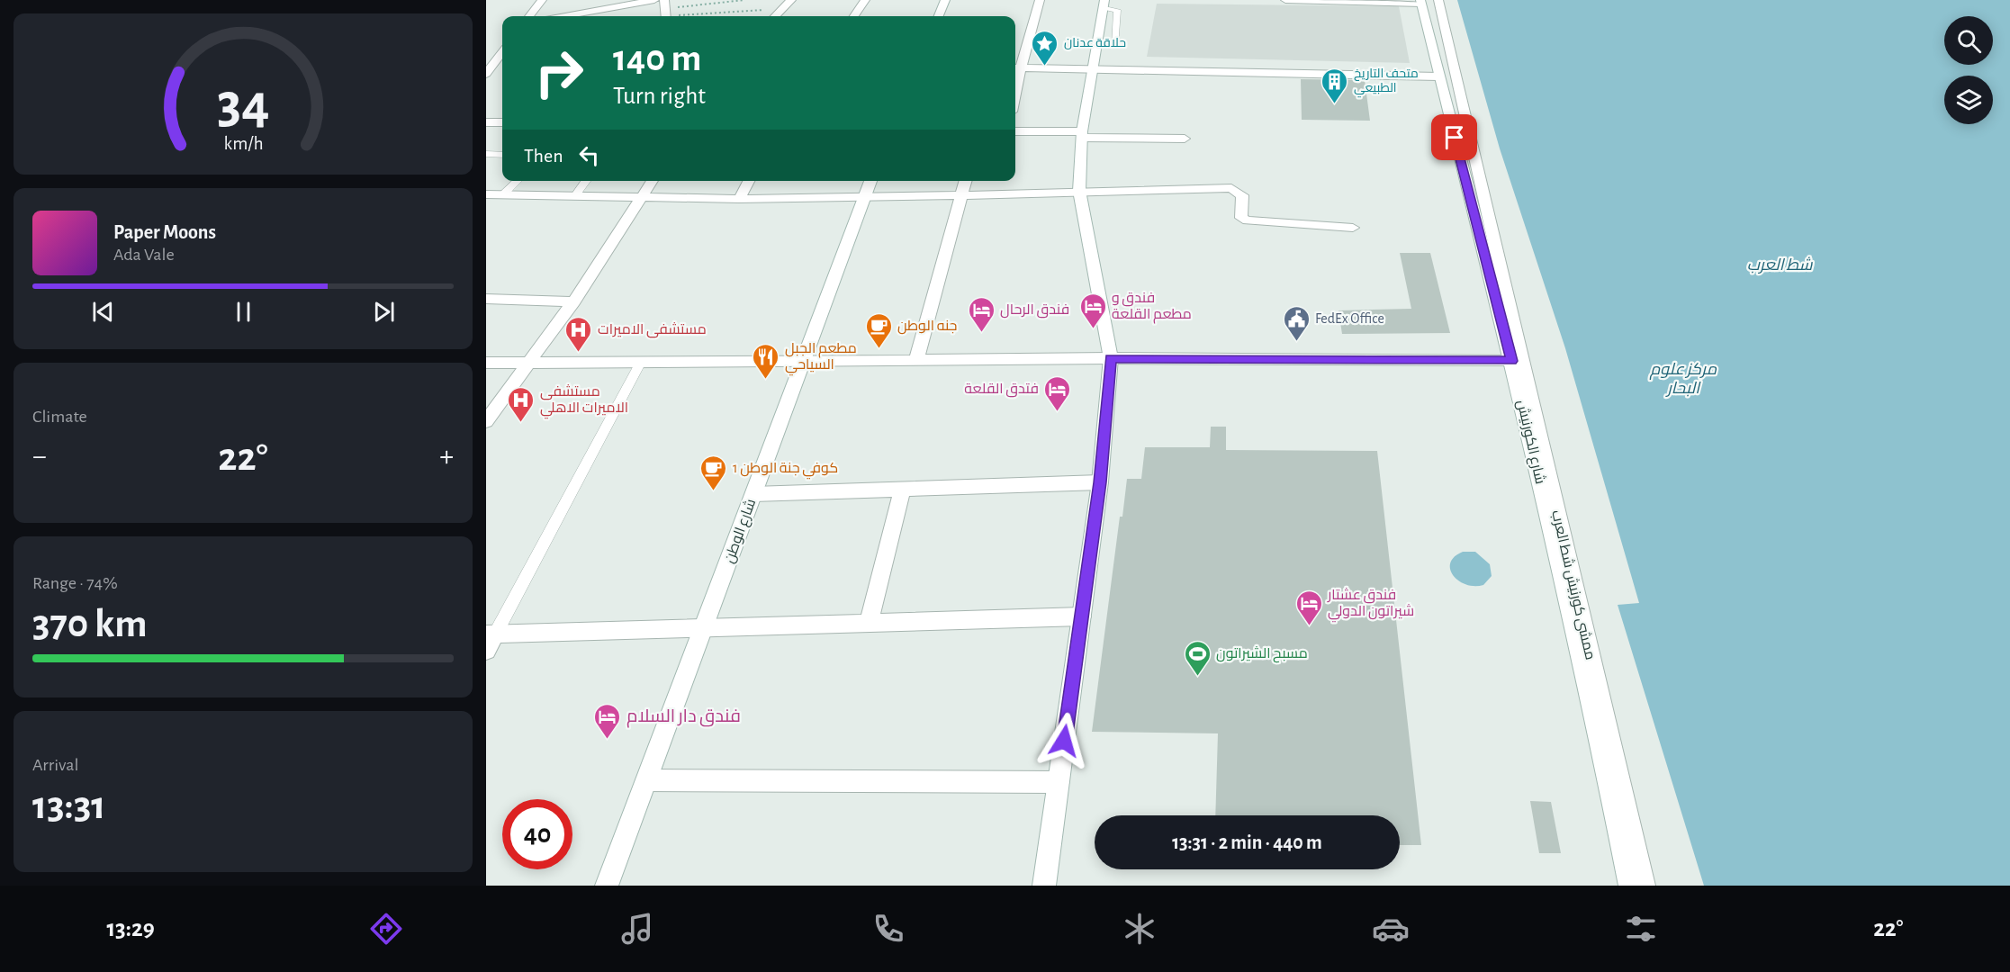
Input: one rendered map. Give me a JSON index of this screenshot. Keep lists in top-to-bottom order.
{
  "streets": {
    "street": ["شارع الكورنيش", "شارع الوطن", "ممشى كورنيش شط العرب"]
  },
  "water": ["شط العرب", "مركز علوم البحار"],
  "places": {
    "place": ["حلاقة عدنان"],
    "building": ["متحف التاريخ الطبيعي"],
    "hotel": [
      "فندق و مطعم القلعة",
      "فندق الرحال",
      "فتدق القلعة",
      "فندق عشتار شيراتون الدولي",
      "فندق دار السلام"
    ],
    "public building": ["FedEx Office"],
    "cafe": ["جنه الوطن", "كوفي جنة الوطن 1"],
    "hospital": ["مستشفى الاميرات", "مستشفى الاميرات الاهلي"],
    "restaurant": ["مطعم الجبل السياحي"],
    "sports": ["مسبح الشيراتون"]
  },
  "page": {
    "turn": ["140 m", "Turn right"],
    "then": "Then",
    "song": ["Paper Moons", "Ada Vale"],
    "tile": [
      "Climate",
      ["Range · 74%", "370 km"],
      ["Arrival", "13:31"]
    ],
    "heat": ["−", "22°", "+"],
    "limit": "40",
    "trip": "13:31 · 2 min · 440 m",
    "tabs": ["13:29", "22°"],
    "gauge": ["34", "km/h"]
  }
}
